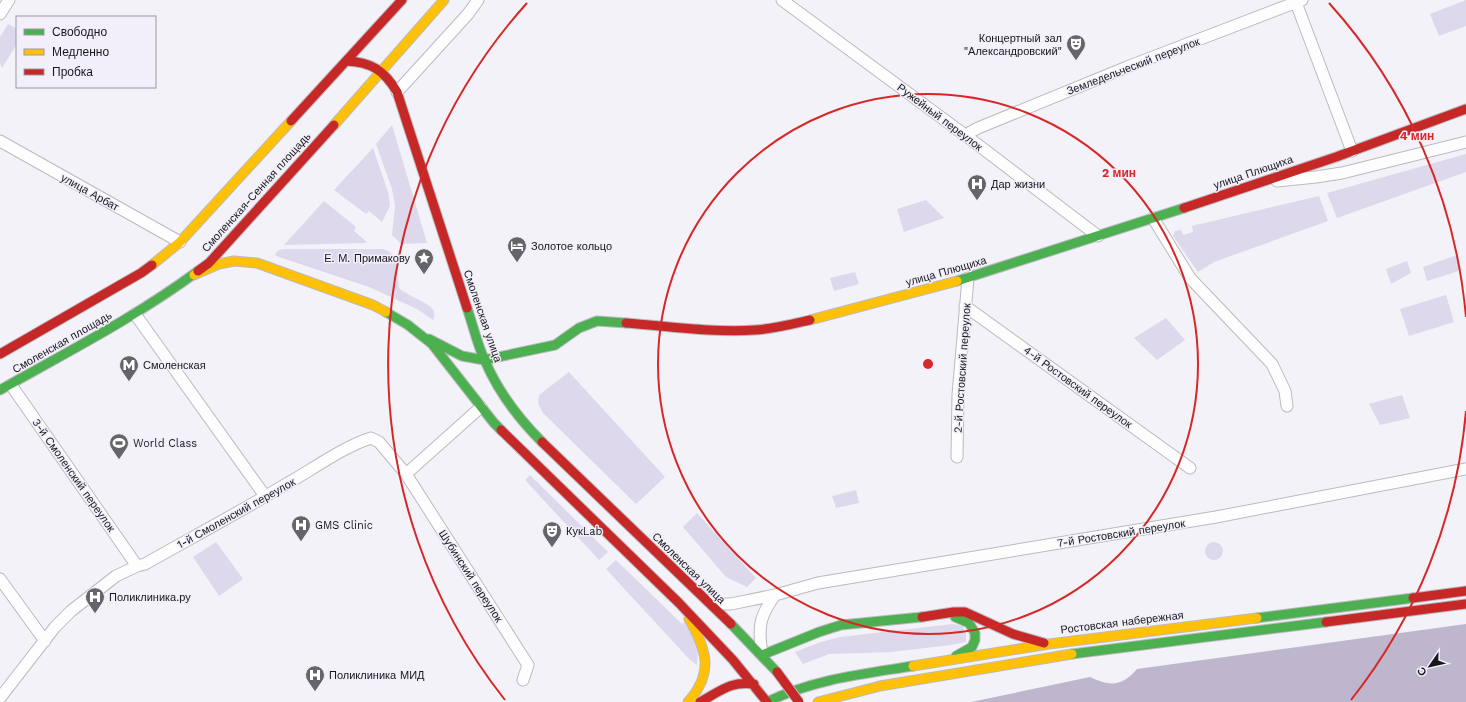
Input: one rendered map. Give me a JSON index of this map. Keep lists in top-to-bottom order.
{
  "streets": {
    "main road": [
      "улица Плющиха",
      "Смоленская-Сенная площадь",
      "Смоленская улица",
      "Смоленская площадь",
      "Ростовская набережная"
    ],
    "street": [
      "Земледельческий переулок",
      "Ружейный переулок",
      "улица Арбат",
      "2-й Ростовский переулок",
      "4-й Ростовский переулок",
      "3-й Смоленский переулок",
      "1-й Смоленский переулок",
      "7-й Ростовский переулок",
      "Шубинский переулок"
    ]
  },
  "crossings": [
    ["Земледельческий переулок", "Ружейный переулок"],
    ["Ружейный переулок", "улица Плющиха"],
    ["улица Плющиха", "Смоленская улица"],
    ["улица Плющиха", "2-й Ростовский переулок"],
    ["улица Арбат", "Смоленская-Сенная площадь"],
    ["Смоленская-Сенная площадь", "Смоленская улица"],
    ["Смоленская-Сенная площадь", "Смоленская площадь"],
    ["Смоленская улица", "7-й Ростовский переулок"],
    ["Смоленская площадь", "3-й Смоленский переулок"],
    ["2-й Ростовский переулок", "4-й Ростовский переулок"],
    ["3-й Смоленский переулок", "1-й Смоленский переулок"],
    ["1-й Смоленский переулок", "Шубинский переулок"]
  ],
  "places": {
    "theatre": ["Концертный зал \"Александровский\"", "КукLab"],
    "hospital": [
      "Дар жизни",
      "GMS Clinic",
      "Поликлиника.ру",
      "Поликлиника МИД"
    ],
    "hotel": ["Золотое кольцо"],
    "place": ["Е. М. Примакову"],
    "metro station": ["Смоленская"],
    "sports": ["World Class"]
  },
  "legend": ["Свободно", "Медленно", "Пробка"],
  "north": "bottom left",
  "rings": ["4 мин", "2 мин"]
}
